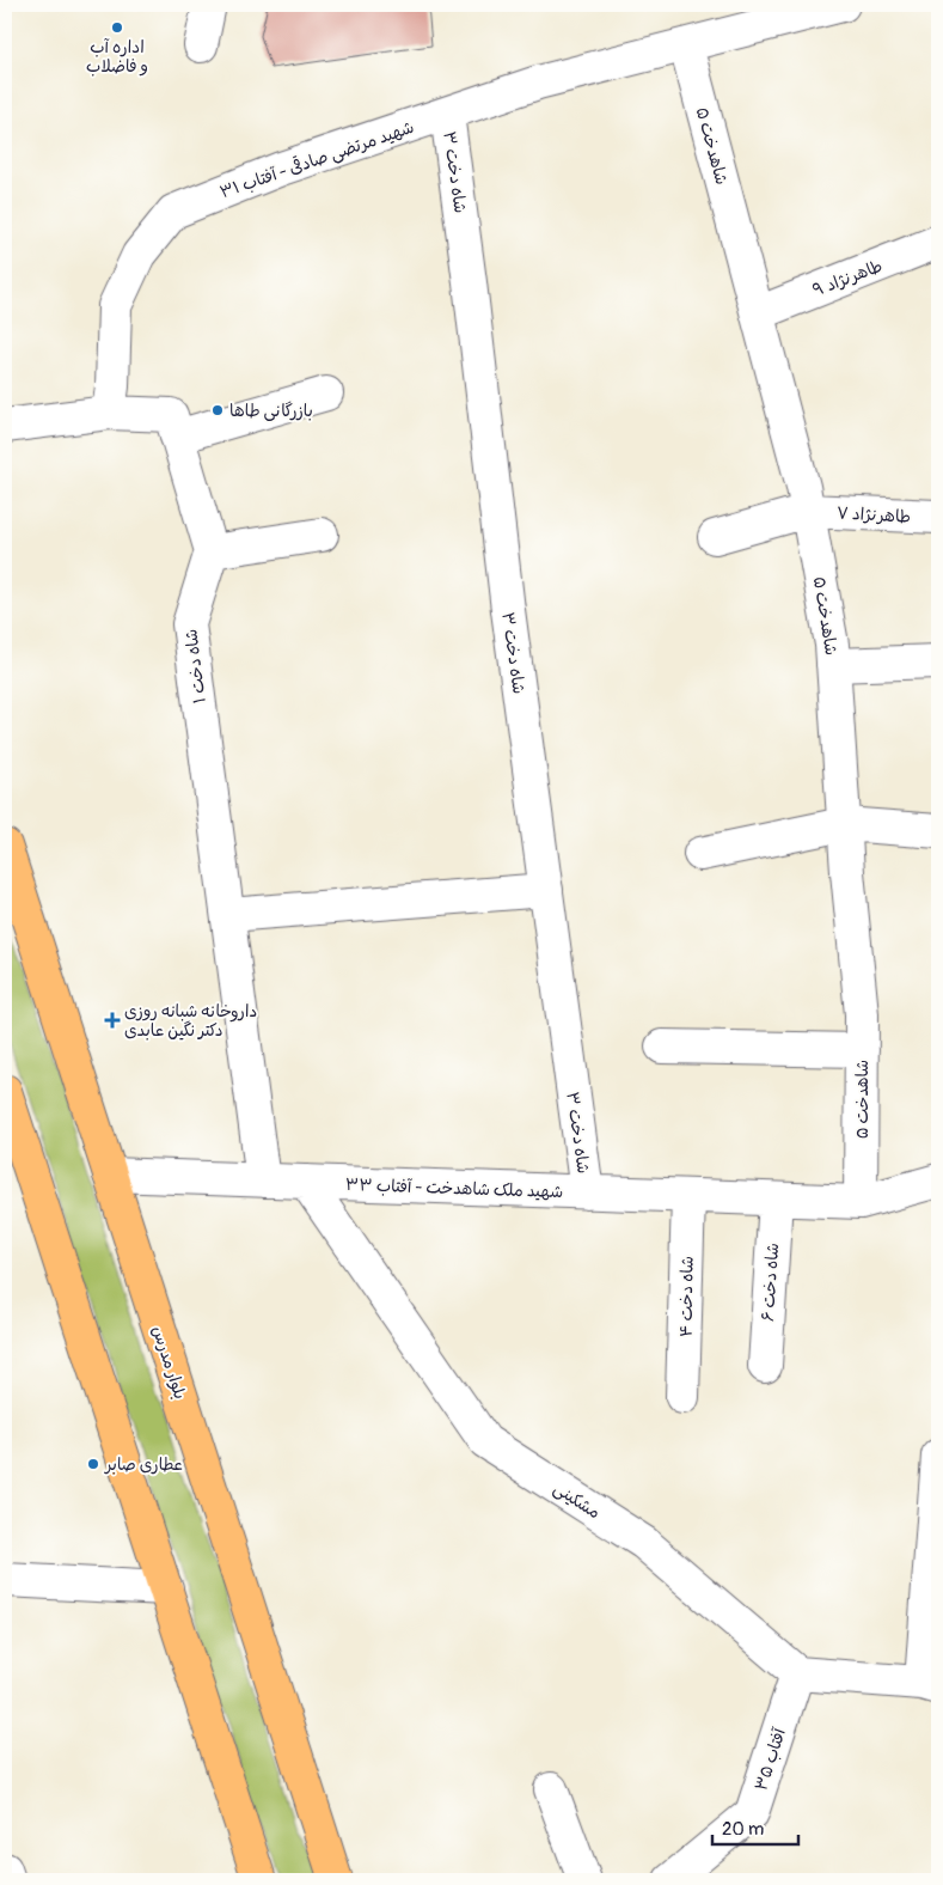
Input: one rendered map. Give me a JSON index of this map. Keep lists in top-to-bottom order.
{
  "streets": {
    "main road": ["بلوار مدرس"],
    "street": [
      "شاهدخت ۵",
      "شهید مرتضی صادقی - آفتاب ۳۱",
      "شاه دخت ۳",
      "طاهرنژاد ۹",
      "طاهرنژاد ۷",
      "شاه دخت ۱",
      "شهید ملک شاهدخت - آفتاب ۳۳",
      "شاه دخت ۶",
      "شاه دخت ۴",
      "مشکینی",
      "آفتاب ۳۵"
    ]
  },
  "crossings": [
    ["شاهدخت ۵", "شهید مرتضی صادقی - آفتاب ۳۱"],
    ["شاهدخت ۵", "طاهرنژاد ۹"],
    ["شاهدخت ۵", "طاهرنژاد ۷"],
    ["شاهدخت ۵", "شهید ملک شاهدخت - آفتاب ۳۳"],
    ["شهید مرتضی صادقی - آفتاب ۳۱", "شاه دخت ۳"],
    ["شاه دخت ۳", "شهید ملک شاهدخت - آفتاب ۳۳"],
    ["شاه دخت ۱", "شهید ملک شاهدخت - آفتاب ۳۳"],
    ["شهید ملک شاهدخت - آفتاب ۳۳", "شاه دخت ۶"],
    ["شهید ملک شاهدخت - آفتاب ۳۳", "شاه دخت ۴"],
    ["شهید ملک شاهدخت - آفتاب ۳۳", "بلوار مدرس"],
    ["شهید ملک شاهدخت - آفتاب ۳۳", "مشکینی"],
    ["مشکینی", "آفتاب ۳۵"]
  ],
  "places": {
    "other": ["اداره آب و فاضلاب", "بازرگانی طاها", "عطاری صابر"],
    "health": ["داروخانه شبانه روزی دکتر نگین عابدی"]
  },
  "scale_bar": "20 m"
}
